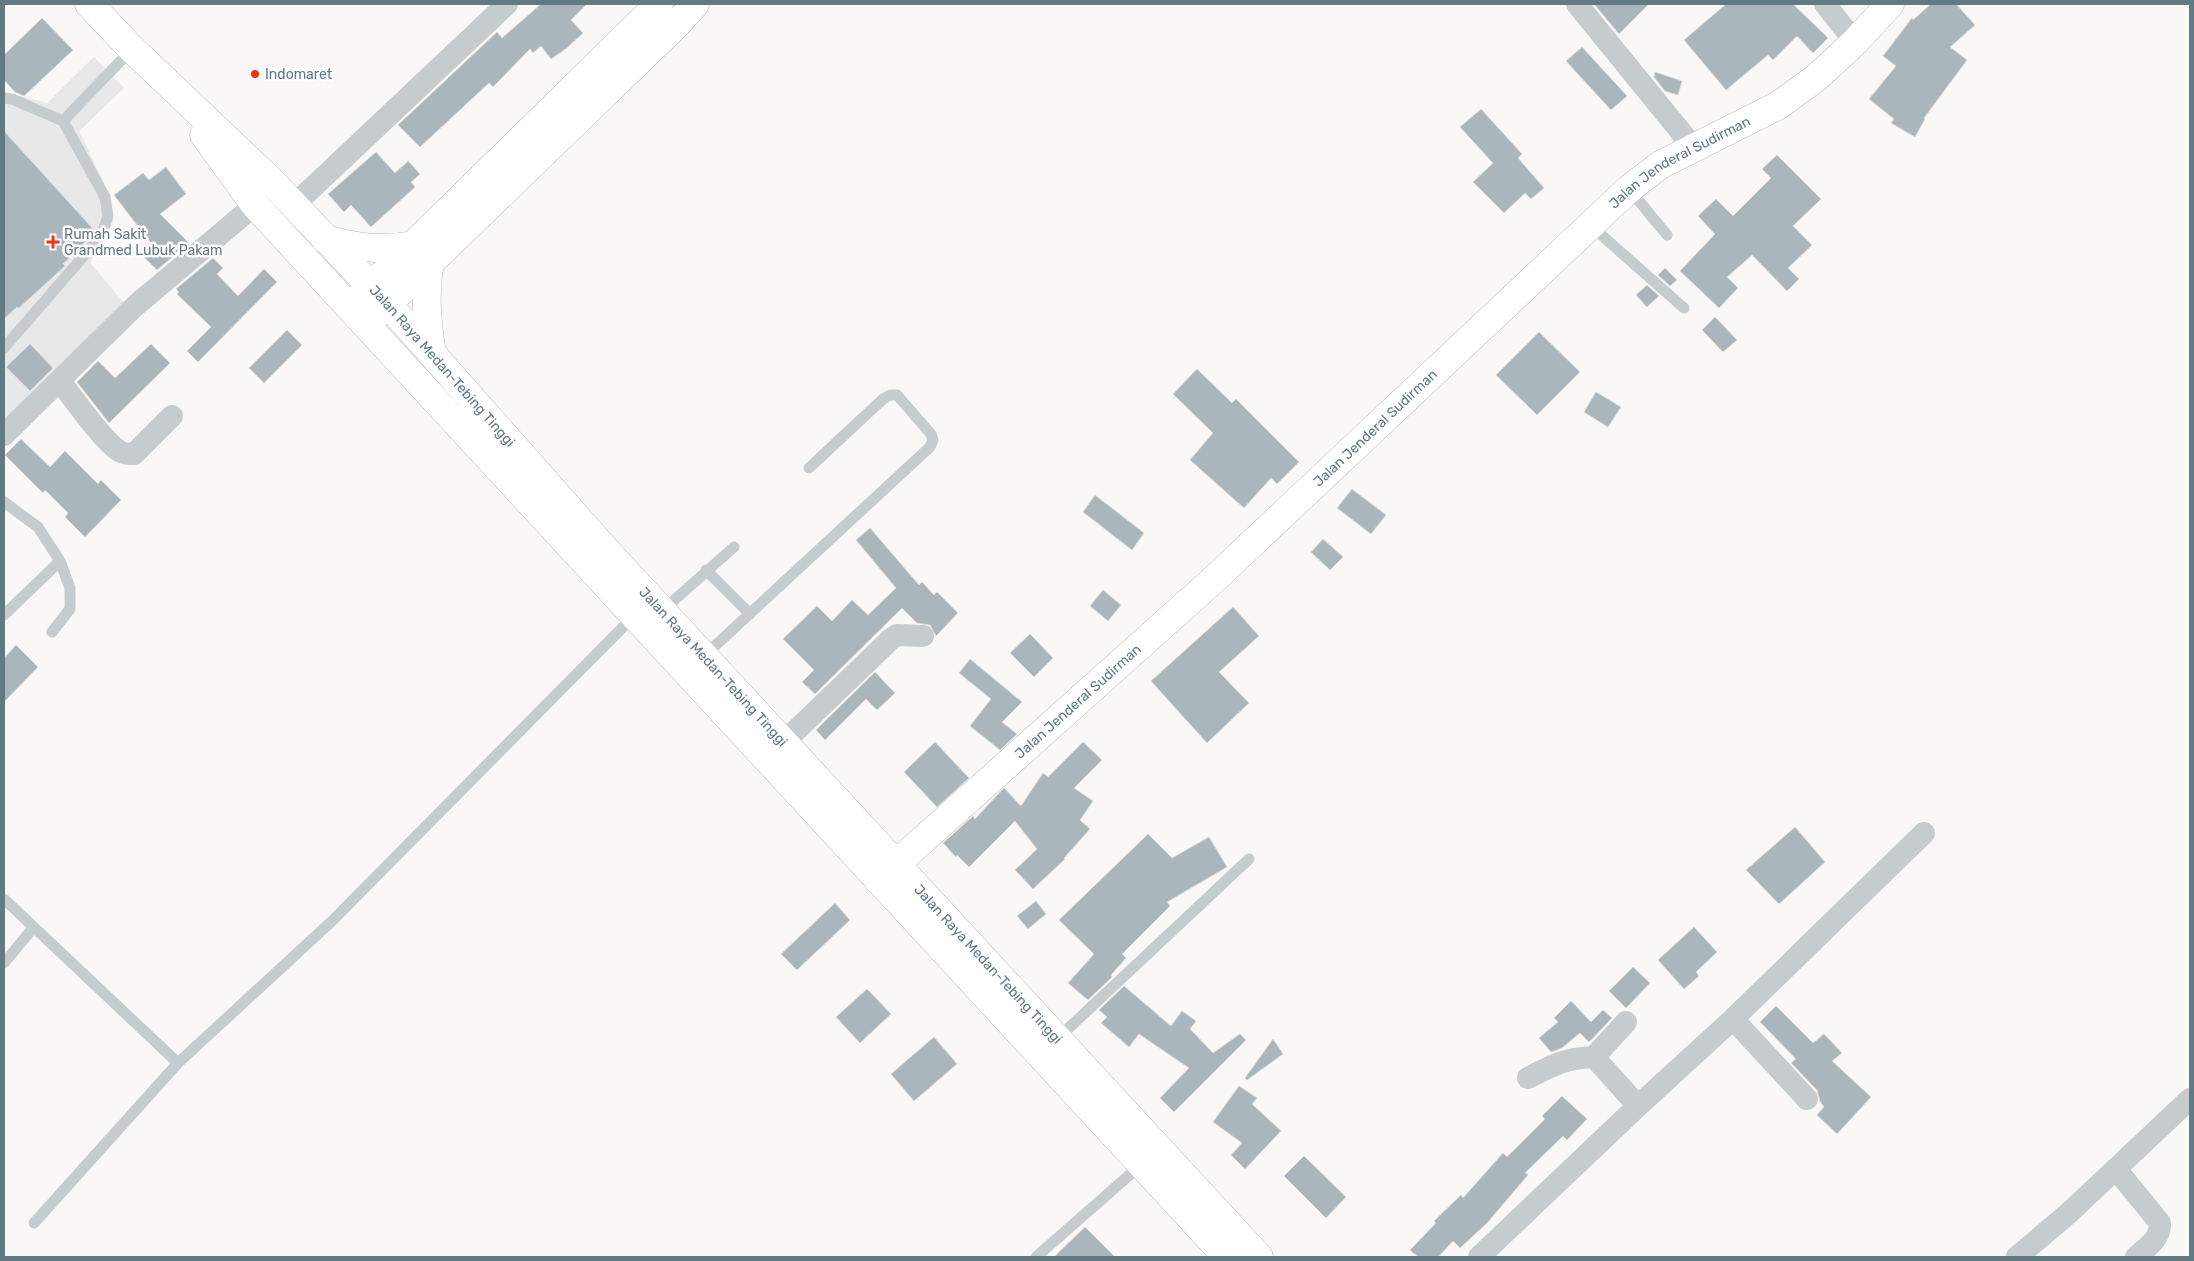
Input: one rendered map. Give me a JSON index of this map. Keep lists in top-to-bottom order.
{
  "streets": {
    "main road": ["Jalan Jenderal Sudirman", "Jalan Raya Medan-Tebing Tinggi"]
  },
  "crossings": [
    ["Jalan Jenderal Sudirman", "Jalan Raya Medan-Tebing Tinggi"]
  ],
  "places": {
    "other": ["Indomaret"],
    "health": ["Rumah Sakit Grandmed Lubuk Pakam"]
  }
}
